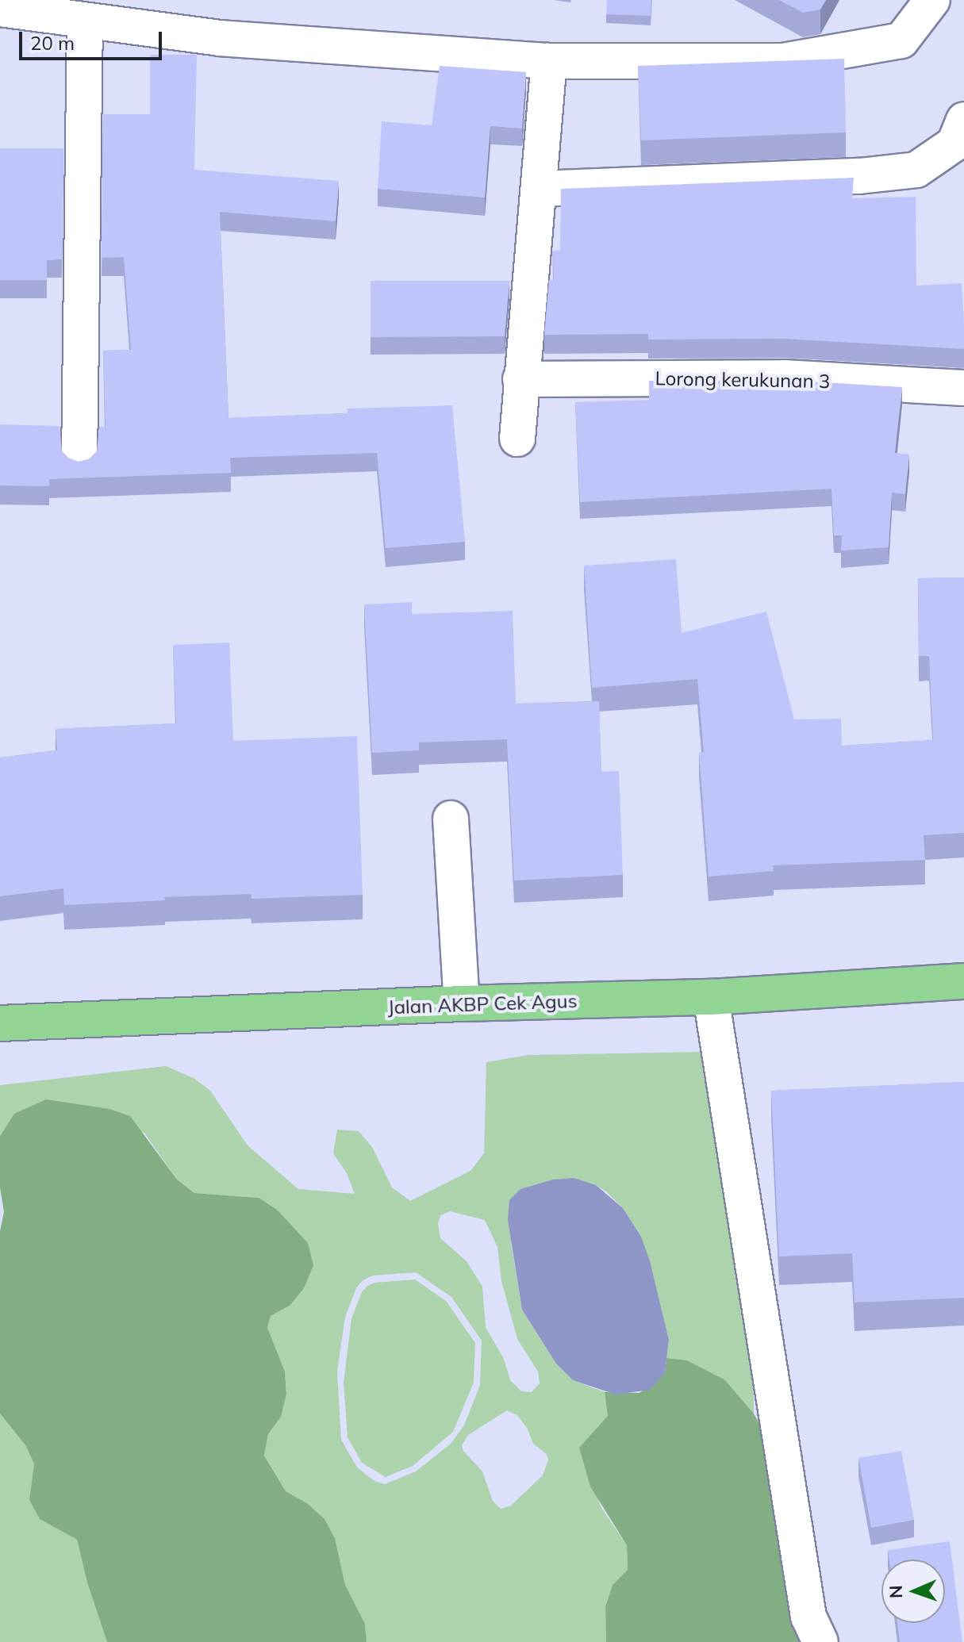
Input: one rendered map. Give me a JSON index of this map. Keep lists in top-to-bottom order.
{
  "streets": {
    "main road": ["Jalan AKBP Cek Agus"],
    "street": ["Lorong kerukunan 3"]
  },
  "scale_bar": "20 m",
  "north": "left"
}
